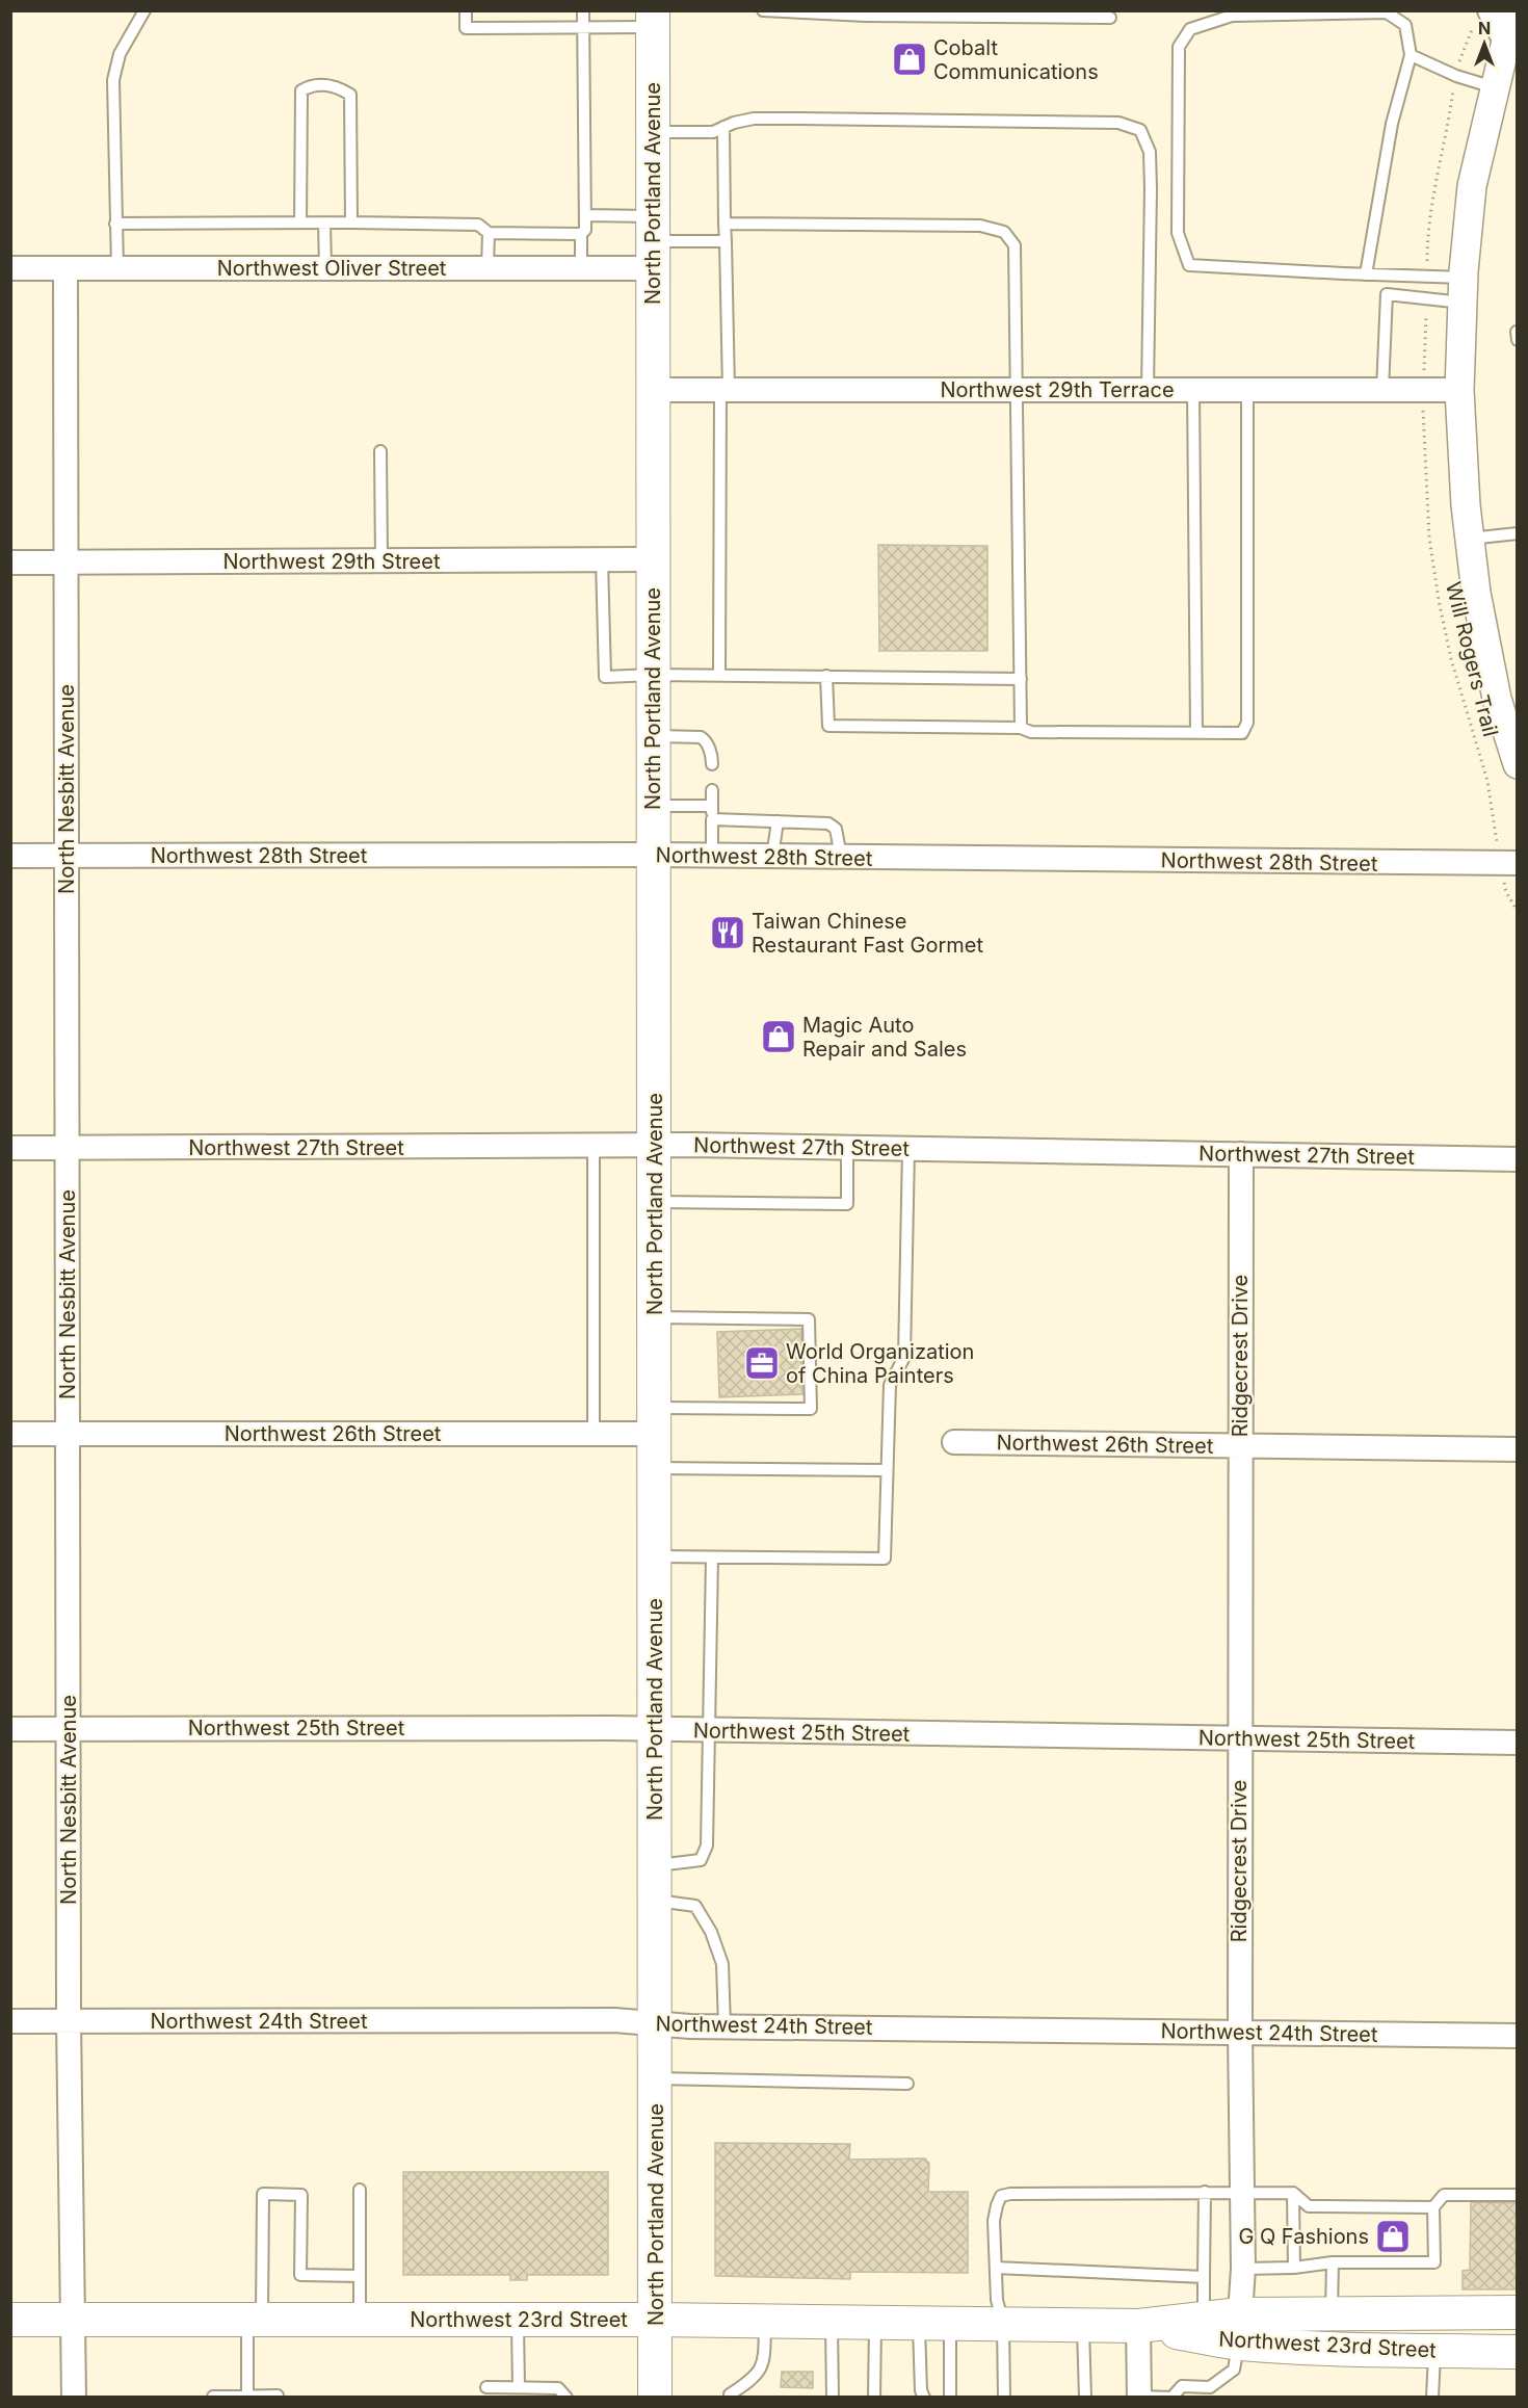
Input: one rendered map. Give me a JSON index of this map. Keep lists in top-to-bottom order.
{
  "streets": {
    "main road": ["North Portland Avenue", "Northwest 23rd Street"],
    "street": [
      "Northwest Oliver Street",
      "Northwest 29th Terrace",
      "Northwest 29th Street",
      "North Nesbitt Avenue",
      "Northwest 28th Street",
      "Northwest 27th Street",
      "Ridgecrest Drive",
      "Northwest 26th Street",
      "Northwest 25th Street",
      "Northwest 24th Street"
    ],
    "path": ["Will Rogers Trail"]
  },
  "crossings": [
    ["North Portland Avenue", "Northwest Oliver Street"],
    ["North Portland Avenue", "Northwest 29th Terrace"],
    ["North Portland Avenue", "Northwest 29th Street"],
    ["North Portland Avenue", "Northwest 28th Street"],
    ["North Portland Avenue", "Northwest 27th Street"],
    ["North Portland Avenue", "Northwest 26th Street"],
    ["North Portland Avenue", "Northwest 25th Street"],
    ["North Portland Avenue", "Northwest 24th Street"],
    ["North Portland Avenue", "Northwest 23rd Street"],
    ["Northwest Oliver Street", "North Nesbitt Avenue"],
    ["Northwest 29th Street", "North Nesbitt Avenue"],
    ["Will Rogers Trail", "Northwest 28th Street"],
    ["North Nesbitt Avenue", "Northwest 28th Street"],
    ["North Nesbitt Avenue", "Northwest 27th Street"],
    ["North Nesbitt Avenue", "Northwest 26th Street"],
    ["North Nesbitt Avenue", "Northwest 25th Street"],
    ["North Nesbitt Avenue", "Northwest 24th Street"],
    ["North Nesbitt Avenue", "Northwest 23rd Street"],
    ["Northwest 27th Street", "Ridgecrest Drive"],
    ["Ridgecrest Drive", "Northwest 26th Street"],
    ["Ridgecrest Drive", "Northwest 25th Street"],
    ["Ridgecrest Drive", "Northwest 24th Street"],
    ["Ridgecrest Drive", "Northwest 23rd Street"]
  ],
  "places": {
    "shop": ["Cobalt Communications", "Magic Auto Repair and Sales", "G Q Fashions"],
    "restaurant": ["Taiwan Chinese Restaurant Fast Gormet"],
    "office": ["World Organization of China Painters"]
  },
  "north": "top"
}
